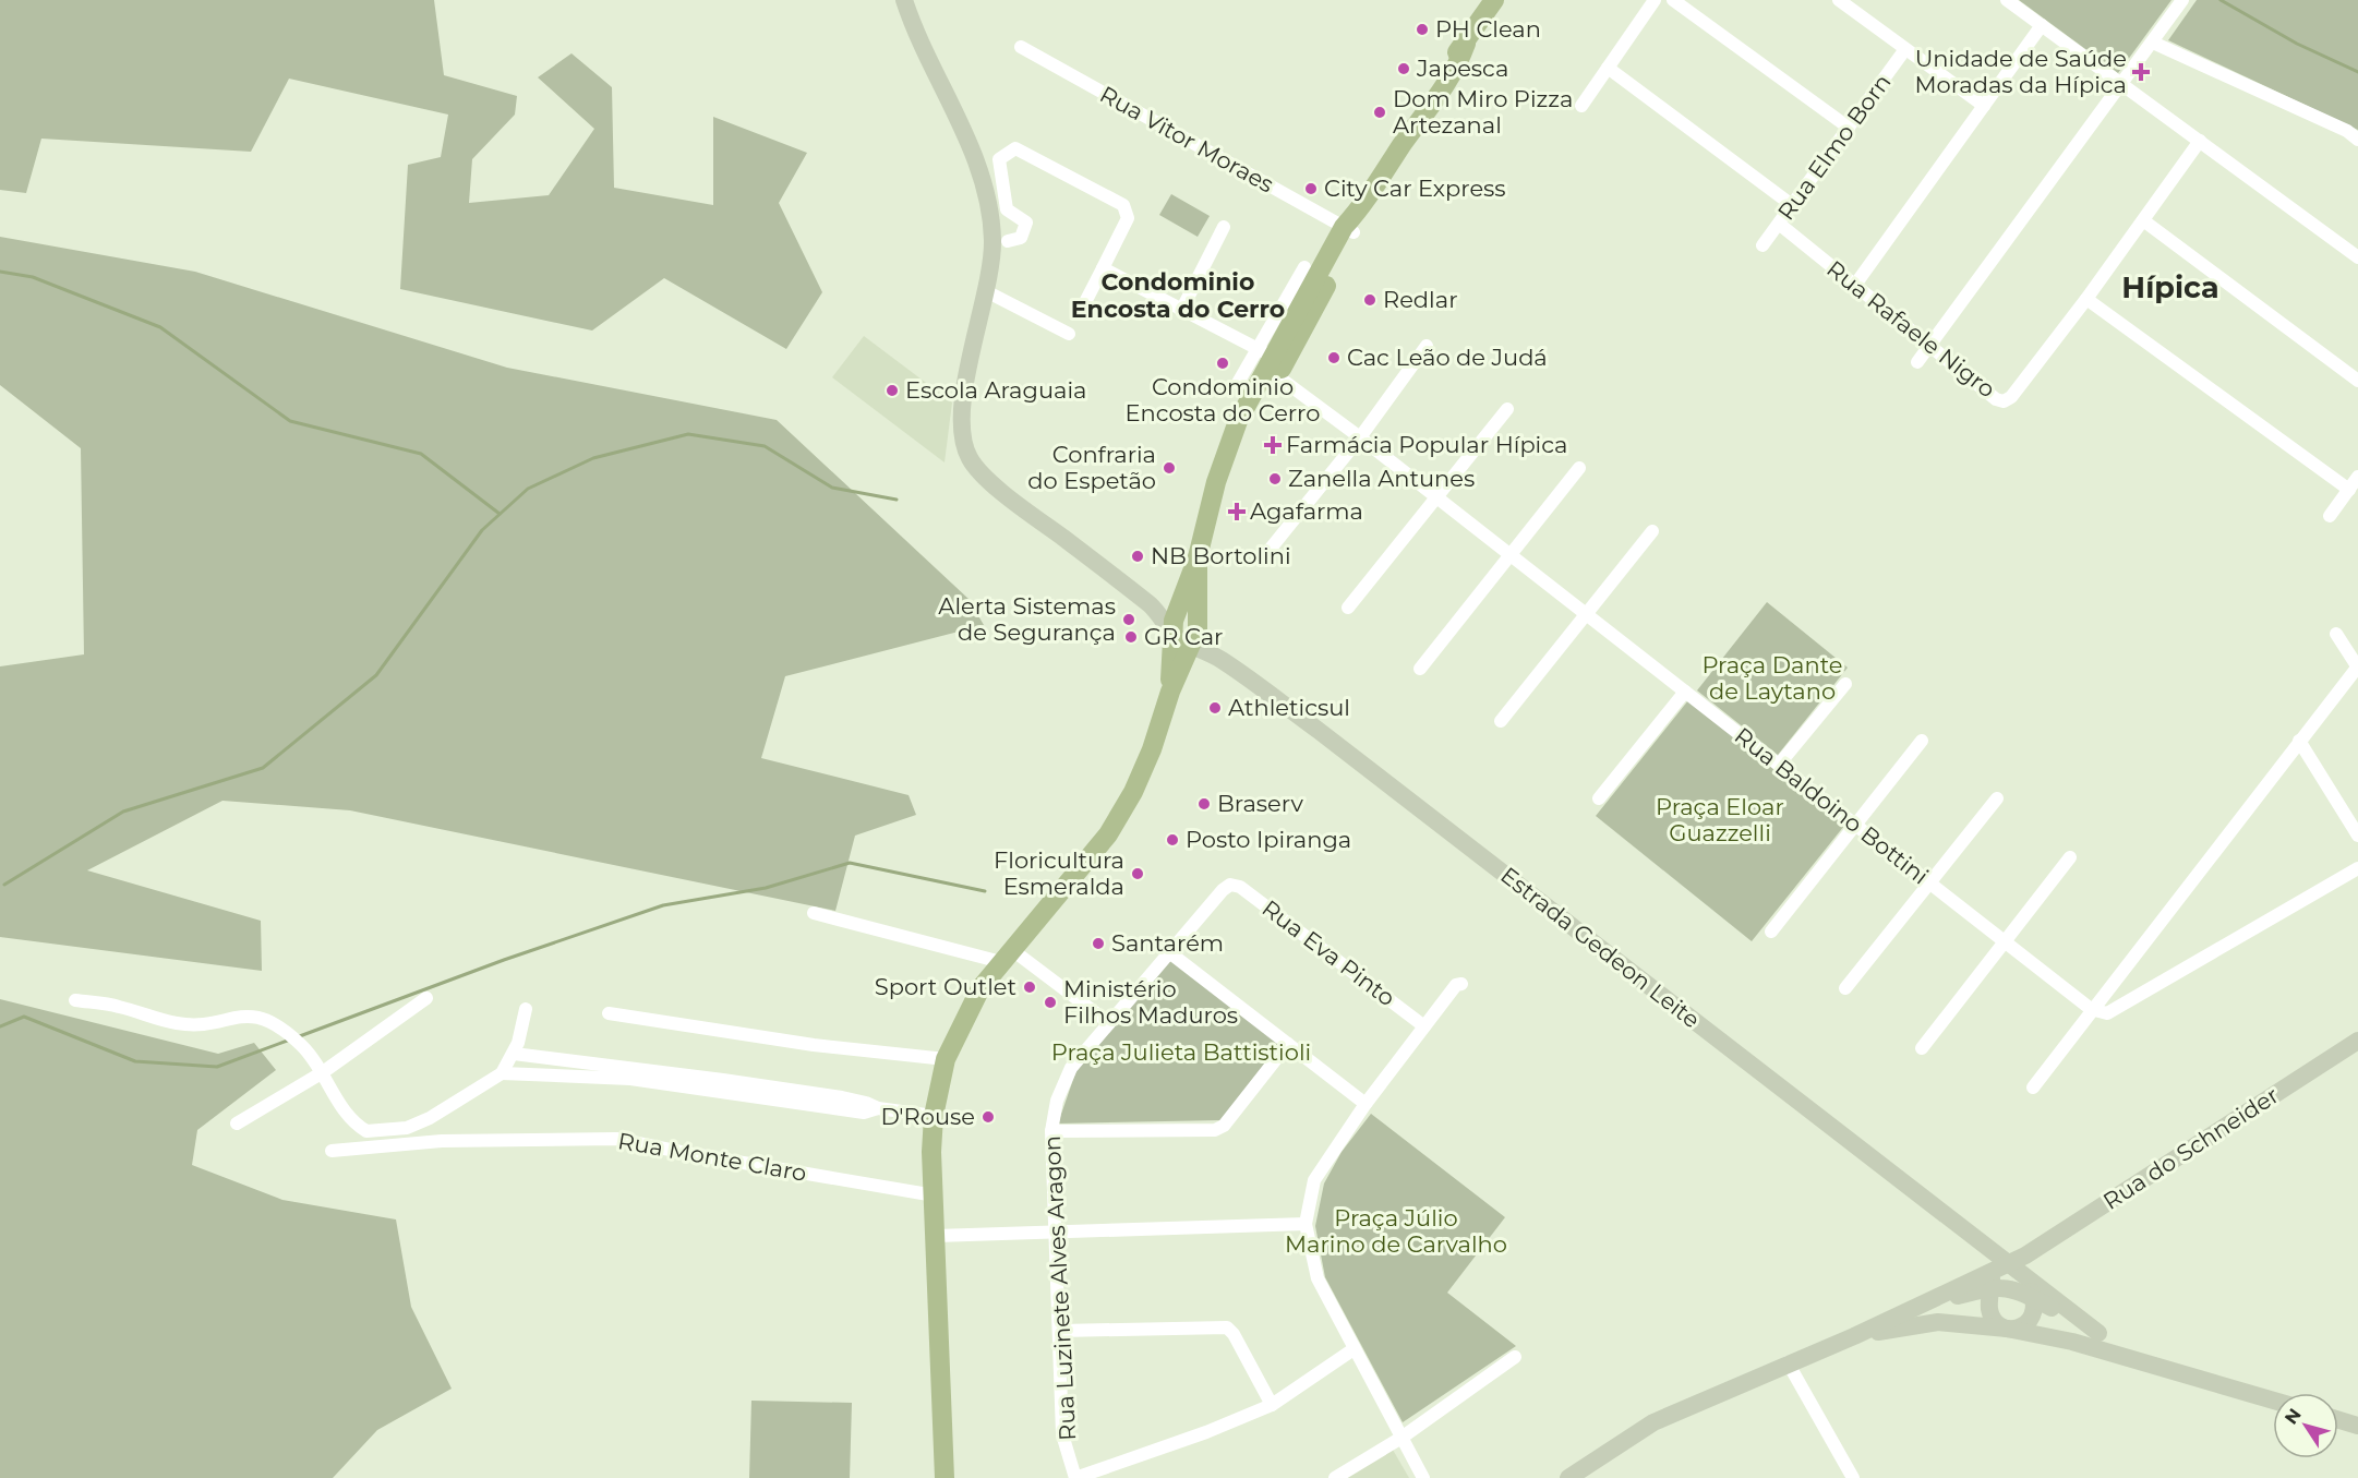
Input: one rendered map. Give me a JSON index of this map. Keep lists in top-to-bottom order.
{
  "streets": {
    "main road": ["Estrada Gedeon Leite", "Rua do Schneider"],
    "street": [
      "Rua Vitor Moraes",
      "Rua Elmo Born",
      "Rua Rafaele Nigro",
      "Rua Baldoino Bottini",
      "Rua Eva Pinto",
      "Rua Monte Claro",
      "Rua Luzinete Alves Aragon"
    ]
  },
  "crossings": [
    ["Rua Elmo Born", "Rua Rafaele Nigro"],
    ["Estrada Gedeon Leite", "Rua do Schneider"],
    ["Rua Eva Pinto", "Rua Luzinete Alves Aragon"]
  ],
  "districts": ["Condominio Encosta do Cerro", "Hípica"],
  "parks": [
    "Praça Dante de Laytano",
    "Praça Eloar Guazzelli",
    "Praça Julieta Battistioli",
    "Praça Júlio Marino de Carvalho"
  ],
  "places": {
    "other": [
      "PH Clean",
      "Japesca",
      "Dom Miro Pizza Artezanal",
      "City Car Express",
      "Redlar",
      "Cac Leão de Judá",
      "Condominio Encosta do Cerro",
      "Escola Araguaia",
      "Confraria do Espetão",
      "Zanella Antunes",
      "NB Bortolini",
      "Alerta Sistemas de Segurança",
      "GR Car",
      "Athleticsul",
      "Braserv",
      "Posto Ipiranga",
      "Floricultura Esmeralda",
      "Santarém",
      "Sport Outlet",
      "Ministério Filhos Maduros",
      "D'Rouse"
    ],
    "health": ["Unidade de Saúde Moradas da Hípica", "Farmácia Popular Hípica", "Agafarma"]
  },
  "north": "top left"
}
